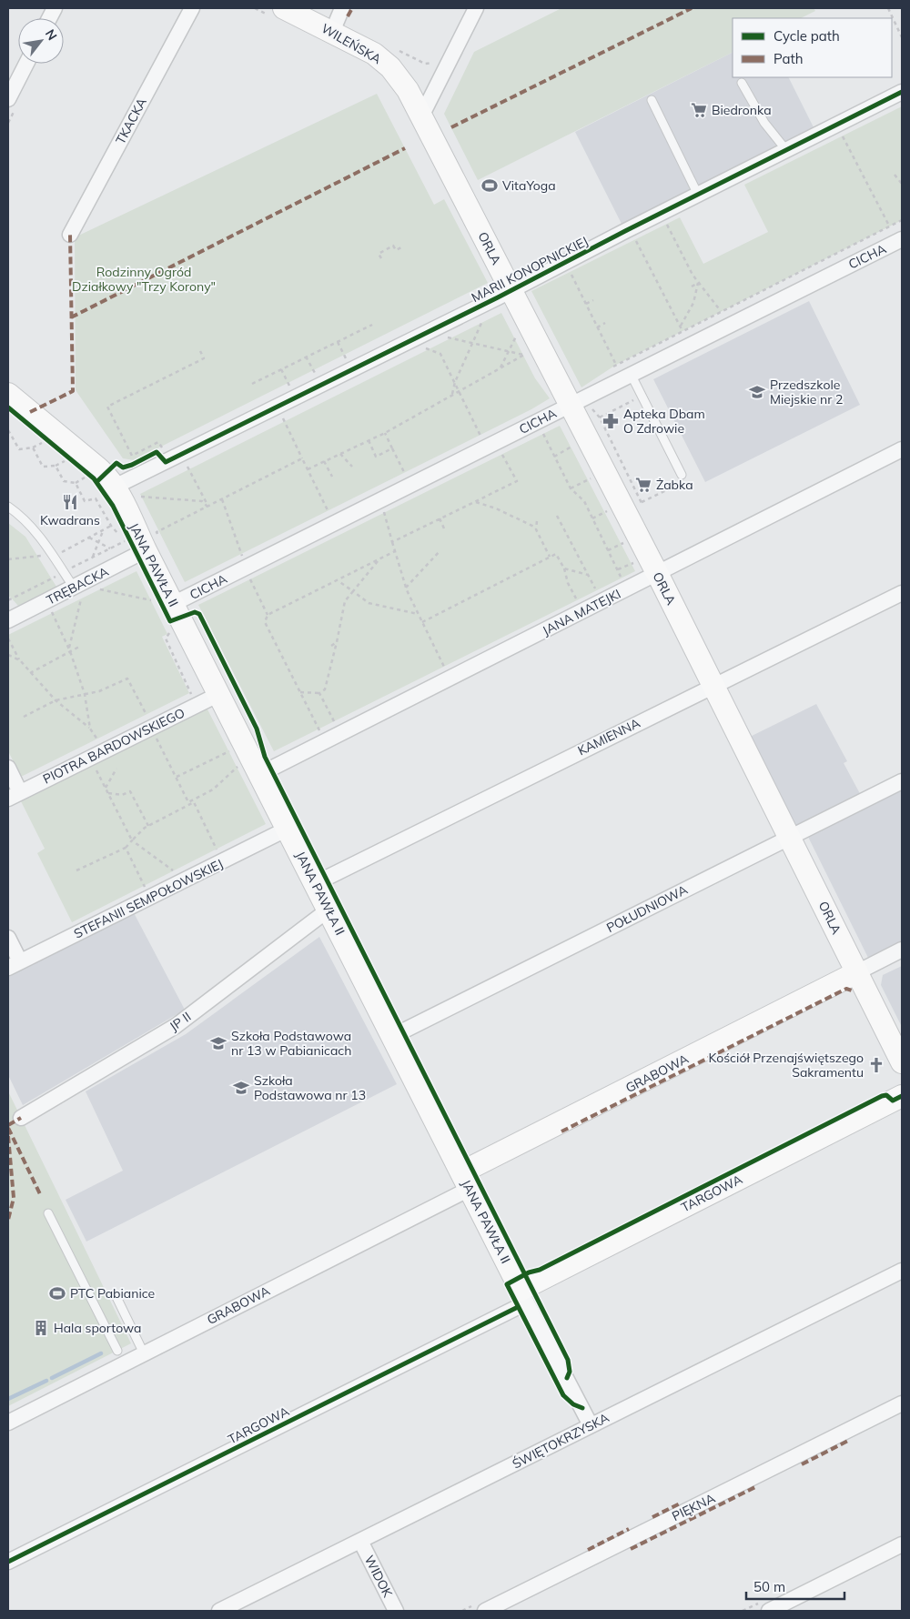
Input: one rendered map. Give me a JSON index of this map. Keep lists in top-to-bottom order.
{
  "streets": {
    "street": [
      "WILEŃSKA",
      "TKACKA",
      "ORLA",
      "CICHA",
      "MARII KONOPNICKIEJ",
      "JANA PAWŁA II",
      "TRĘBACKA",
      "JANA MATEJKI",
      "KAMIENNA",
      "PIOTRA BARDOWSKIEGO",
      "STEFANII SEMPOŁOWSKIEJ",
      "POŁUDNIOWA",
      "JP II",
      "GRABOWA",
      "TARGOWA",
      "ŚWIĘTOKRZYSKA",
      "PIĘKNA",
      "WIDOK"
    ]
  },
  "crossings": [
    ["WILEŃSKA", "ORLA"],
    ["ORLA", "CICHA"],
    ["ORLA", "MARII KONOPNICKIEJ"],
    ["ORLA", "JANA MATEJKI"],
    ["ORLA", "KAMIENNA"],
    ["ORLA", "POŁUDNIOWA"],
    ["ORLA", "GRABOWA"],
    ["CICHA", "JANA PAWŁA II"],
    ["MARII KONOPNICKIEJ", "JANA PAWŁA II"],
    ["JANA PAWŁA II", "TRĘBACKA"],
    ["JANA PAWŁA II", "JANA MATEJKI"],
    ["JANA PAWŁA II", "KAMIENNA"],
    ["JANA PAWŁA II", "PIOTRA BARDOWSKIEGO"],
    ["JANA PAWŁA II", "STEFANII SEMPOŁOWSKIEJ"],
    ["JANA PAWŁA II", "POŁUDNIOWA"],
    ["JANA PAWŁA II", "JP II"],
    ["JANA PAWŁA II", "GRABOWA"],
    ["JANA PAWŁA II", "TARGOWA"],
    ["JANA PAWŁA II", "ŚWIĘTOKRZYSKA"],
    ["ŚWIĘTOKRZYSKA", "WIDOK"]
  ],
  "parks": ["Rodzinny Ogród Działkowy \"Trzy Korony\""],
  "places": {
    "supermarket": ["Biedronka", "Żabka"],
    "sports": ["VitaYoga", "PTC Pabianice"],
    "school or university": ["Przedszkole Miejskie nr 2", "Szkoła Podstawowa nr 13 w Pabianicach", "Szkoła Podstawowa nr 13"],
    "pharmacy": ["Apteka Dbam O Zdrowie"],
    "restaurant": ["Kwadrans"],
    "church": ["Kościół Przenajświętszego Sakramentu"],
    "building": ["Hala sportowa"]
  },
  "legend": ["Cycle path", "Path"],
  "scale_bar": "50 m",
  "north": "top right"
}
